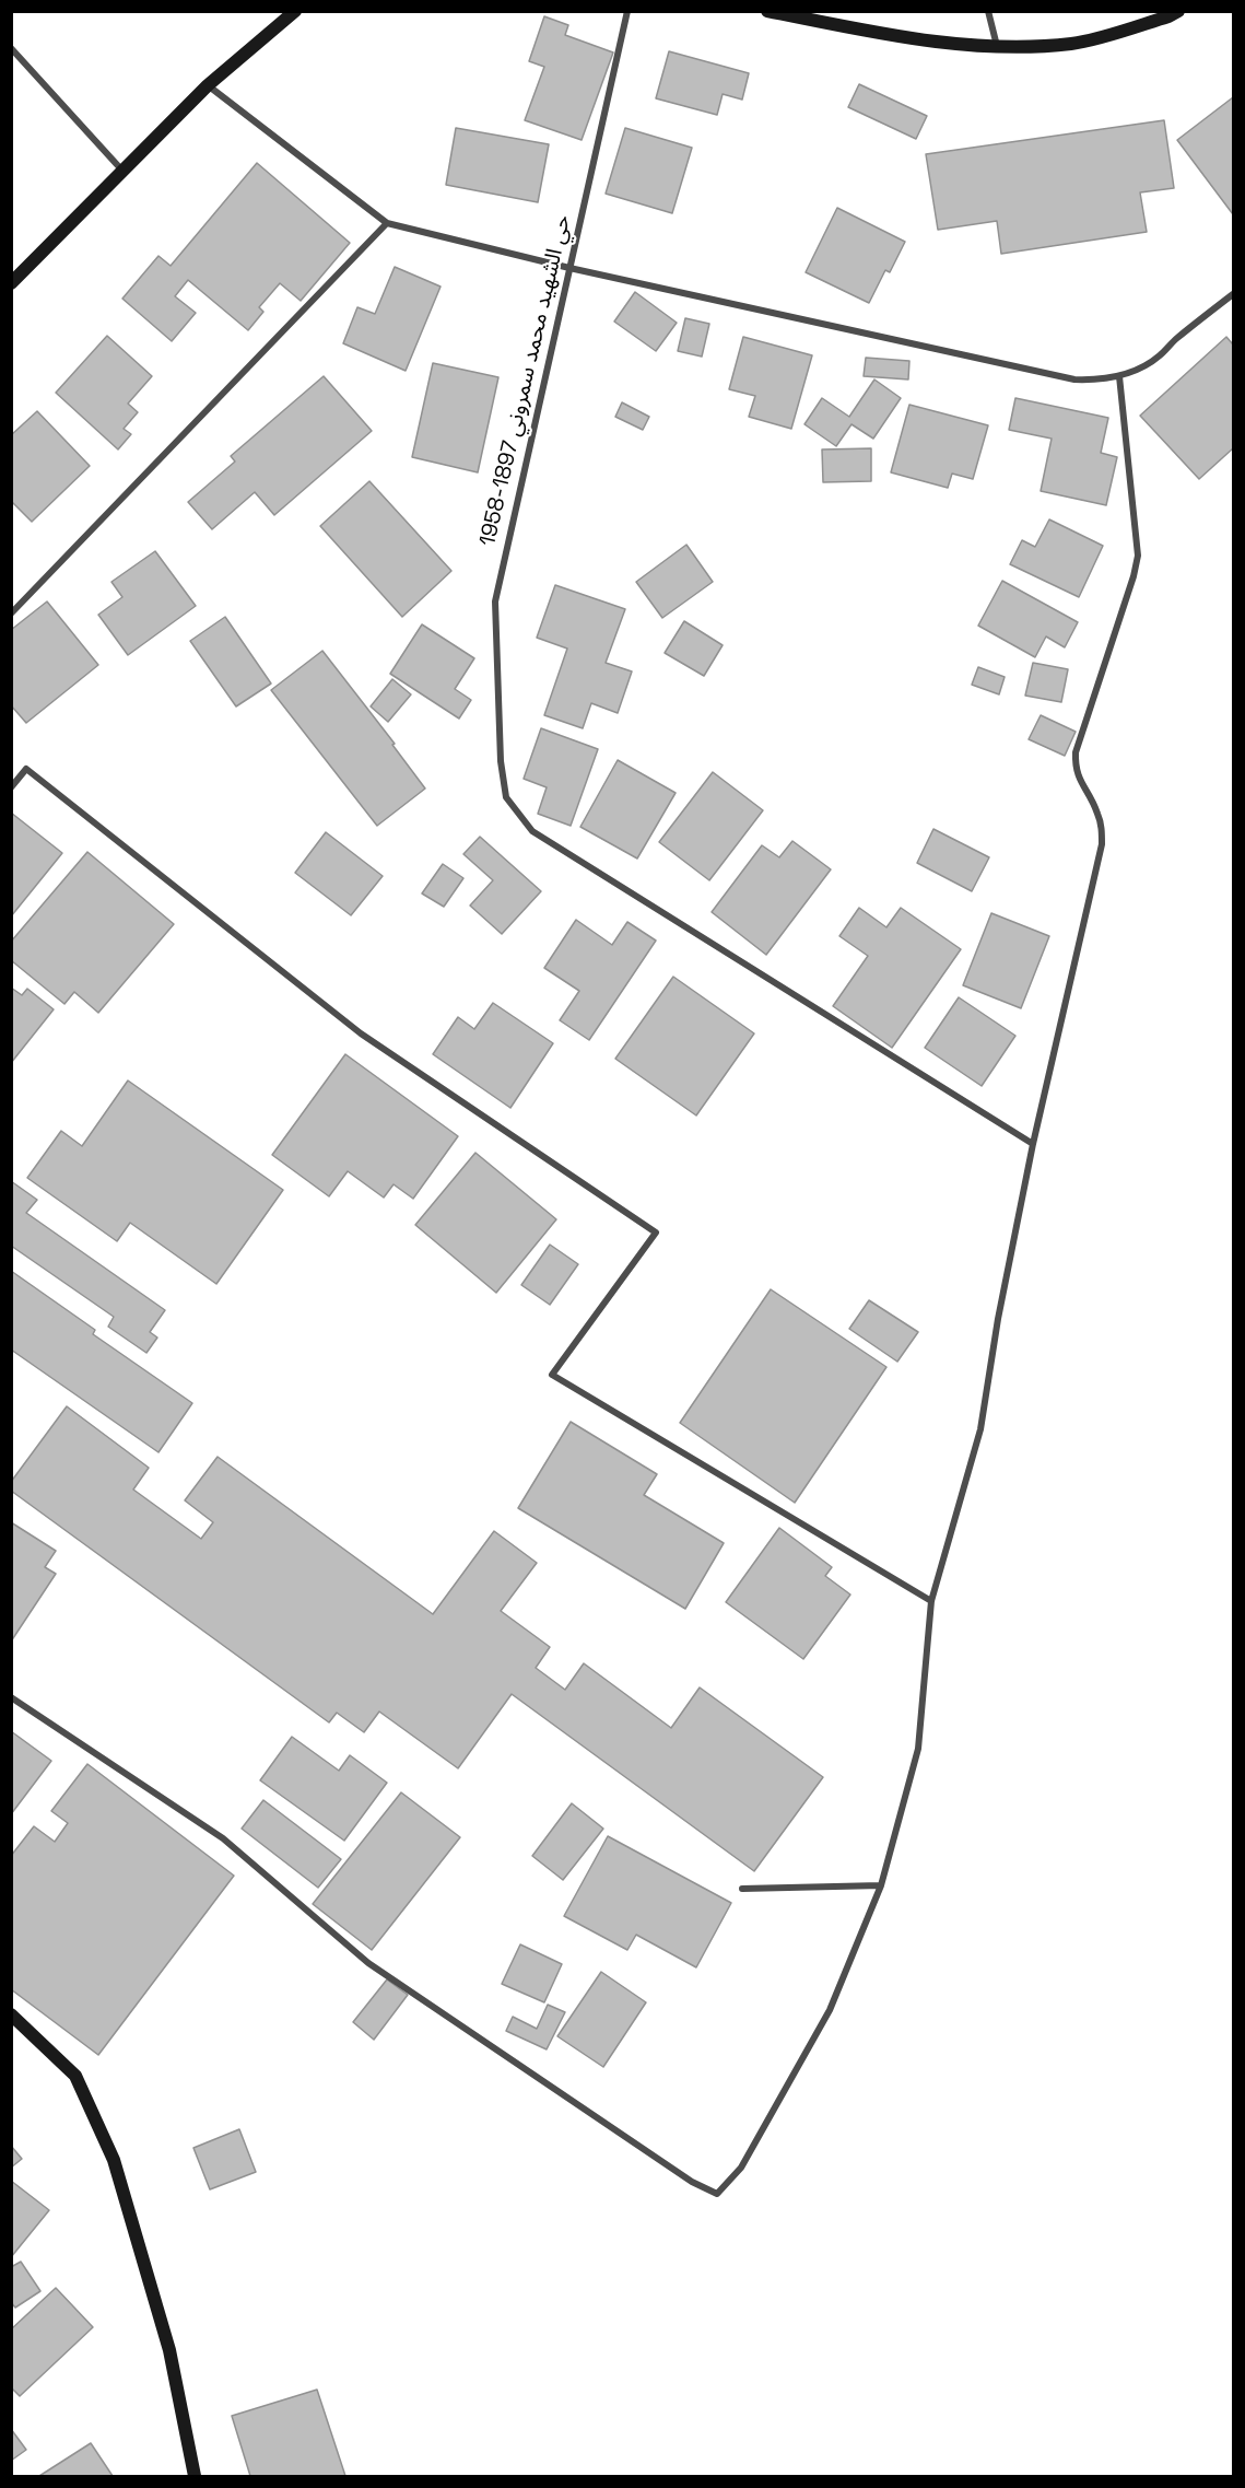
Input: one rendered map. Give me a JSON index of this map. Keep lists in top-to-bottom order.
{
  "streets": {
    "street": ["حي الشهيد محمد سمروني 1897-1958"]
  }
}
